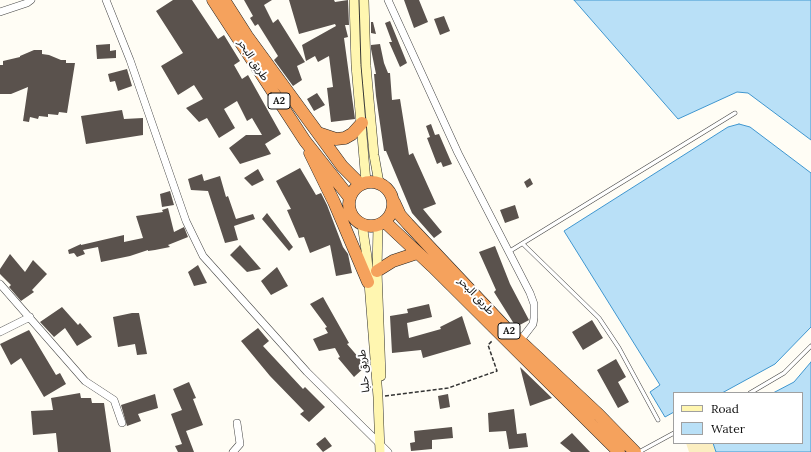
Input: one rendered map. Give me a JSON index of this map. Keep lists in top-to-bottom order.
{
  "streets": {
    "highway": ["طريق البحر", "A2"],
    "main road": ["طريق حلبا"]
  },
  "crossings": [
    ["طريق البحر", "A2"],
    ["طريق البحر", "طريق حلبا"],
    ["A2", "طريق حلبا"]
  ],
  "legend": ["Road", "Water"]
}
